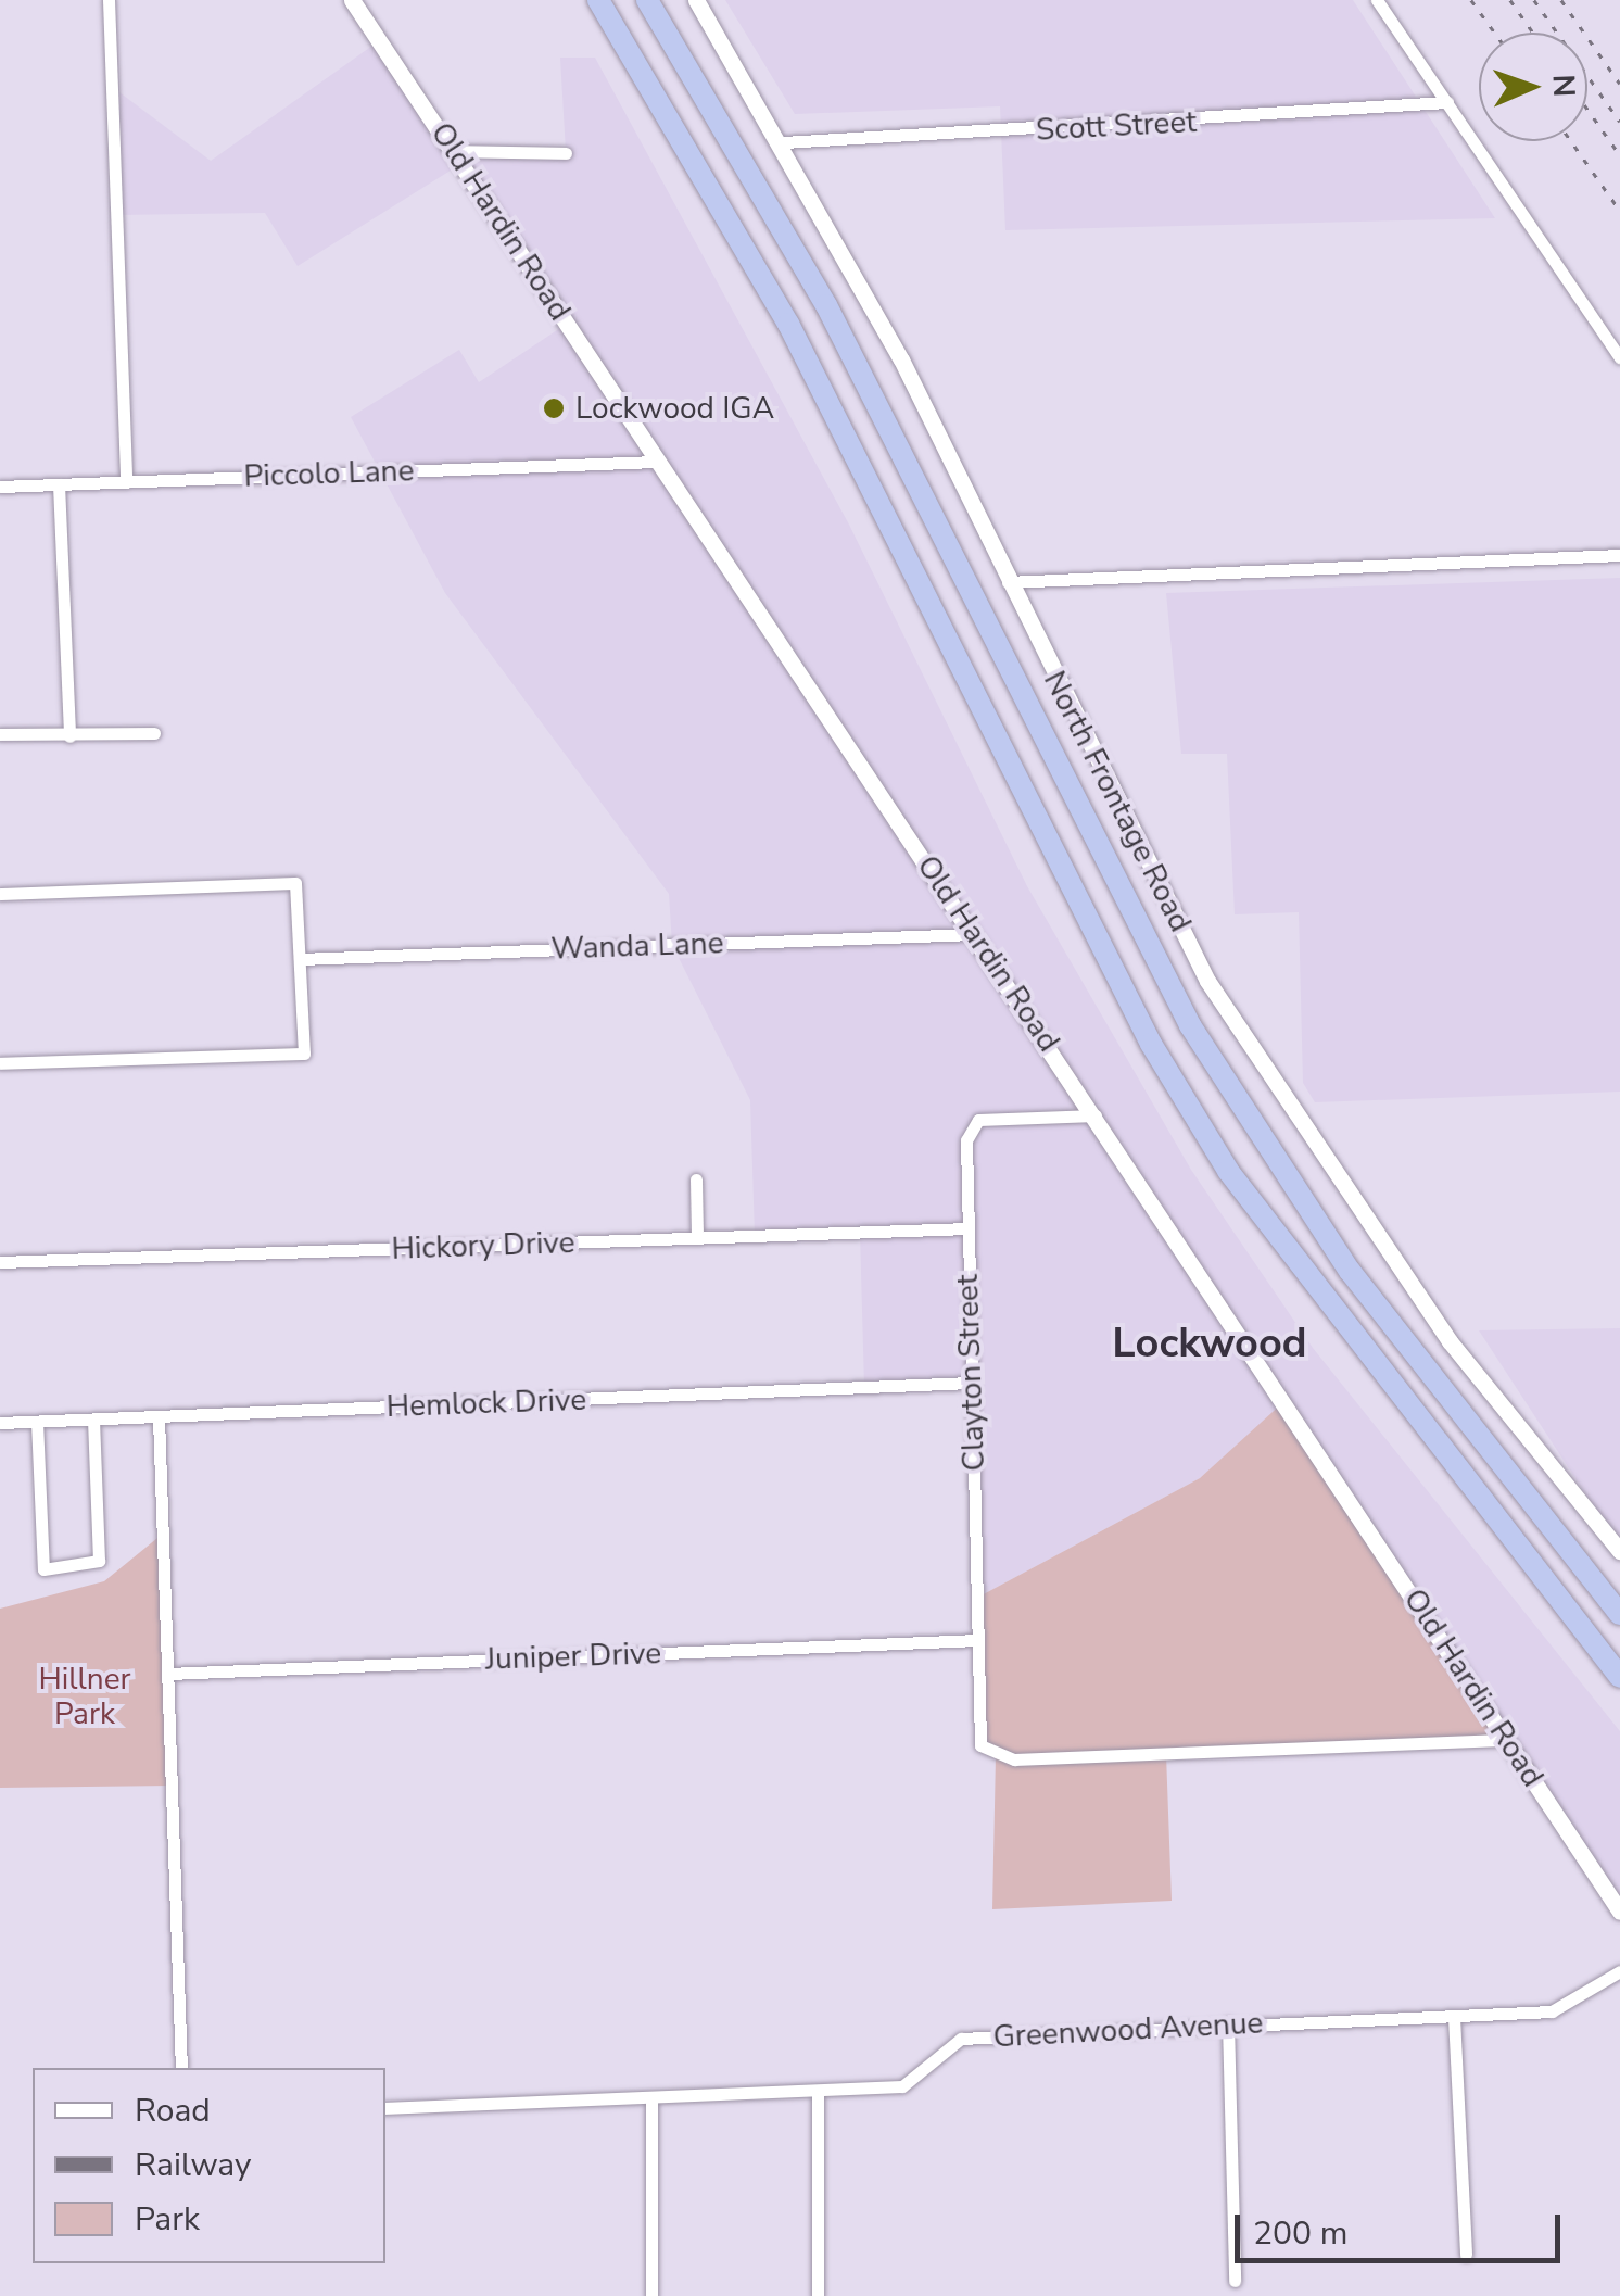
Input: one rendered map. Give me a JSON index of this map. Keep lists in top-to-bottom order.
{
  "streets": {
    "main road": ["Old Hardin Road", "North Frontage Road"],
    "street": [
      "Scott Street",
      "Piccolo Lane",
      "Wanda Lane",
      "Hickory Drive",
      "Clayton Street",
      "Hemlock Drive",
      "Juniper Drive",
      "Greenwood Avenue"
    ]
  },
  "crossings": [
    ["Scott Street", "North Frontage Road"],
    ["Old Hardin Road", "Piccolo Lane"],
    ["Old Hardin Road", "Wanda Lane"],
    ["Old Hardin Road", "Clayton Street"],
    ["Hickory Drive", "Clayton Street"],
    ["Clayton Street", "Hemlock Drive"],
    ["Clayton Street", "Juniper Drive"]
  ],
  "districts": ["Lockwood"],
  "parks": ["Hillner Park"],
  "places": ["Lockwood IGA"],
  "legend": ["Road", "Railway", "Park"],
  "scale_bar": "200 m",
  "north": "right"
}
